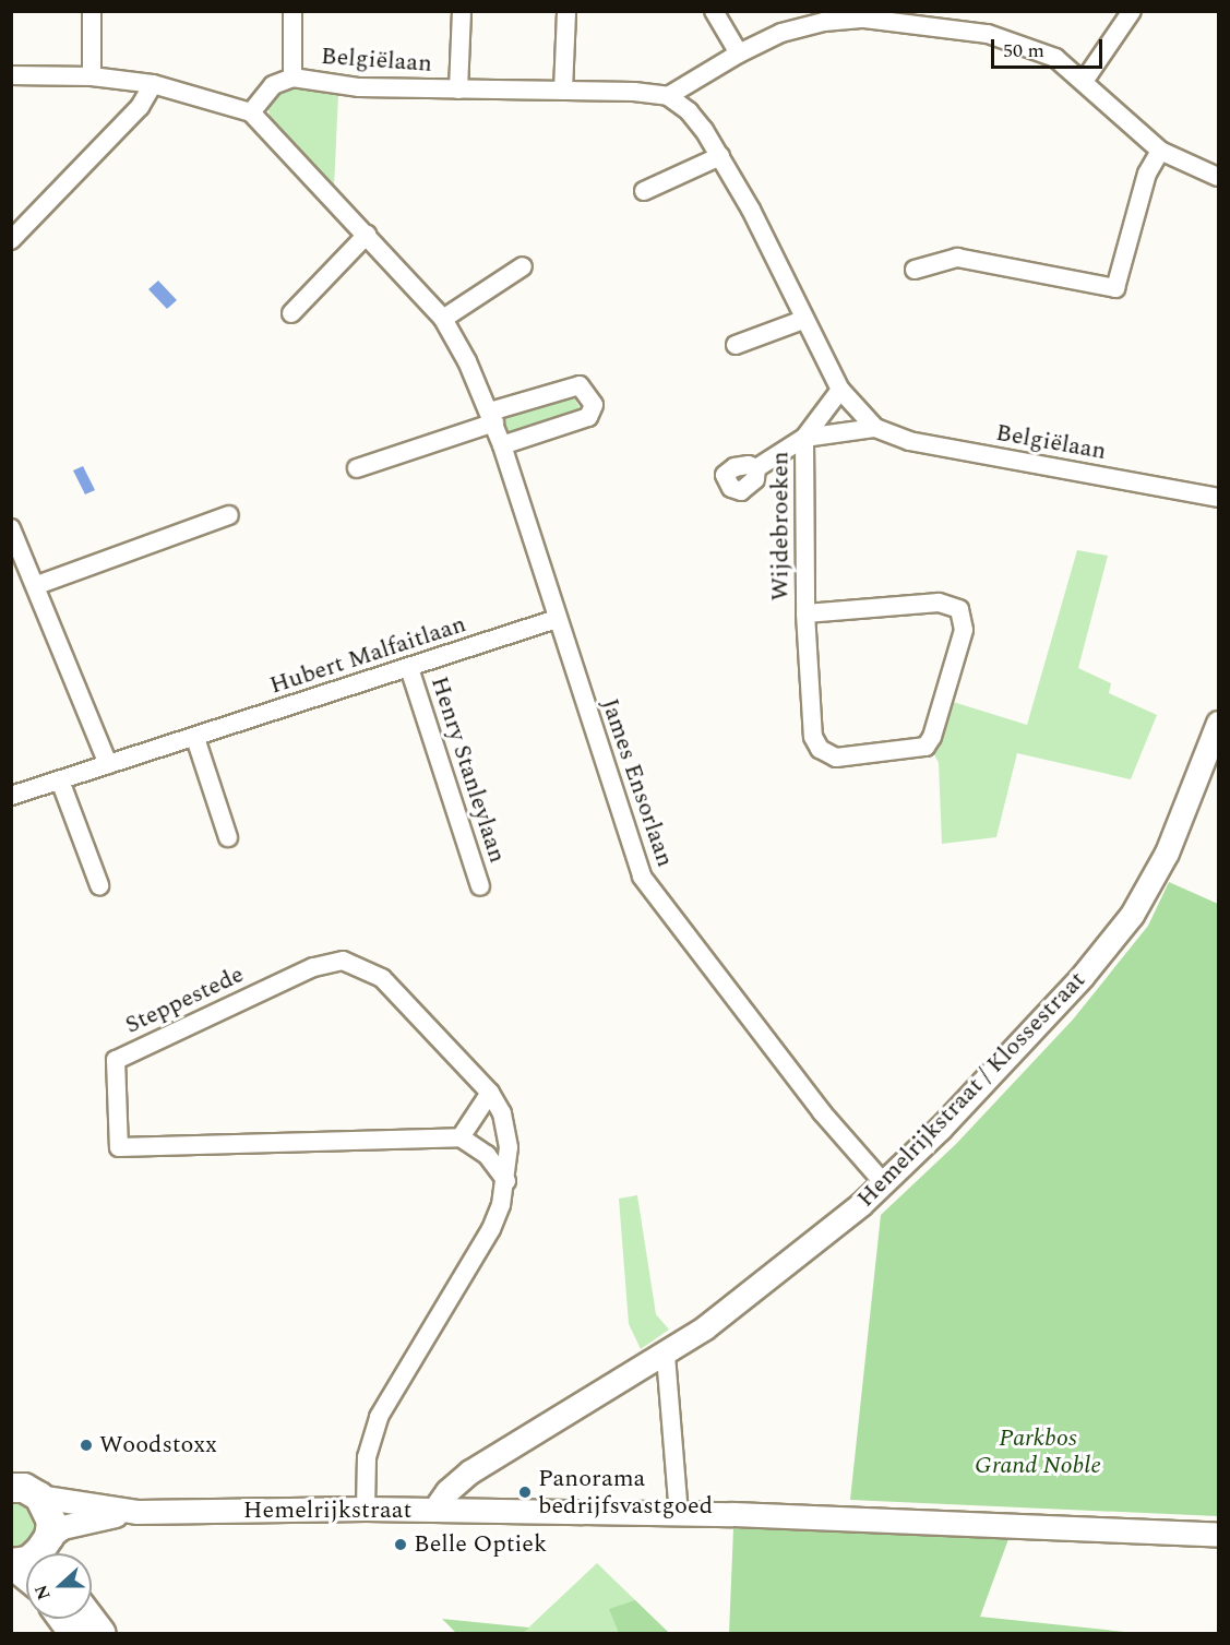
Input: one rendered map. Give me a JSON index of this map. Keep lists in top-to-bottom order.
{
  "streets": {
    "street": [
      "Belgiëlaan",
      "Wijdebroeken",
      "Hubert Malfaitlaan",
      "Henry Stanleylaan",
      "James Ensorlaan",
      "Steppestede",
      "Hemelrijkstraat / Klossestraat",
      "Hemelrijkstraat"
    ]
  },
  "crossings": [
    ["Belgiëlaan", "Wijdebroeken"],
    ["Belgiëlaan", "James Ensorlaan"],
    ["Hubert Malfaitlaan", "Henry Stanleylaan"],
    ["Hubert Malfaitlaan", "James Ensorlaan"],
    ["James Ensorlaan", "Hemelrijkstraat / Klossestraat"],
    ["Steppestede", "Hemelrijkstraat"],
    ["Hemelrijkstraat / Klossestraat", "Hemelrijkstraat"]
  ],
  "parks": ["Parkbos Grand Noble"],
  "places": ["Woodstoxx", "Panorama bedrijfsvastgoed", "Belle Optiek"],
  "scale_bar": "50 m",
  "north": "left"
}
